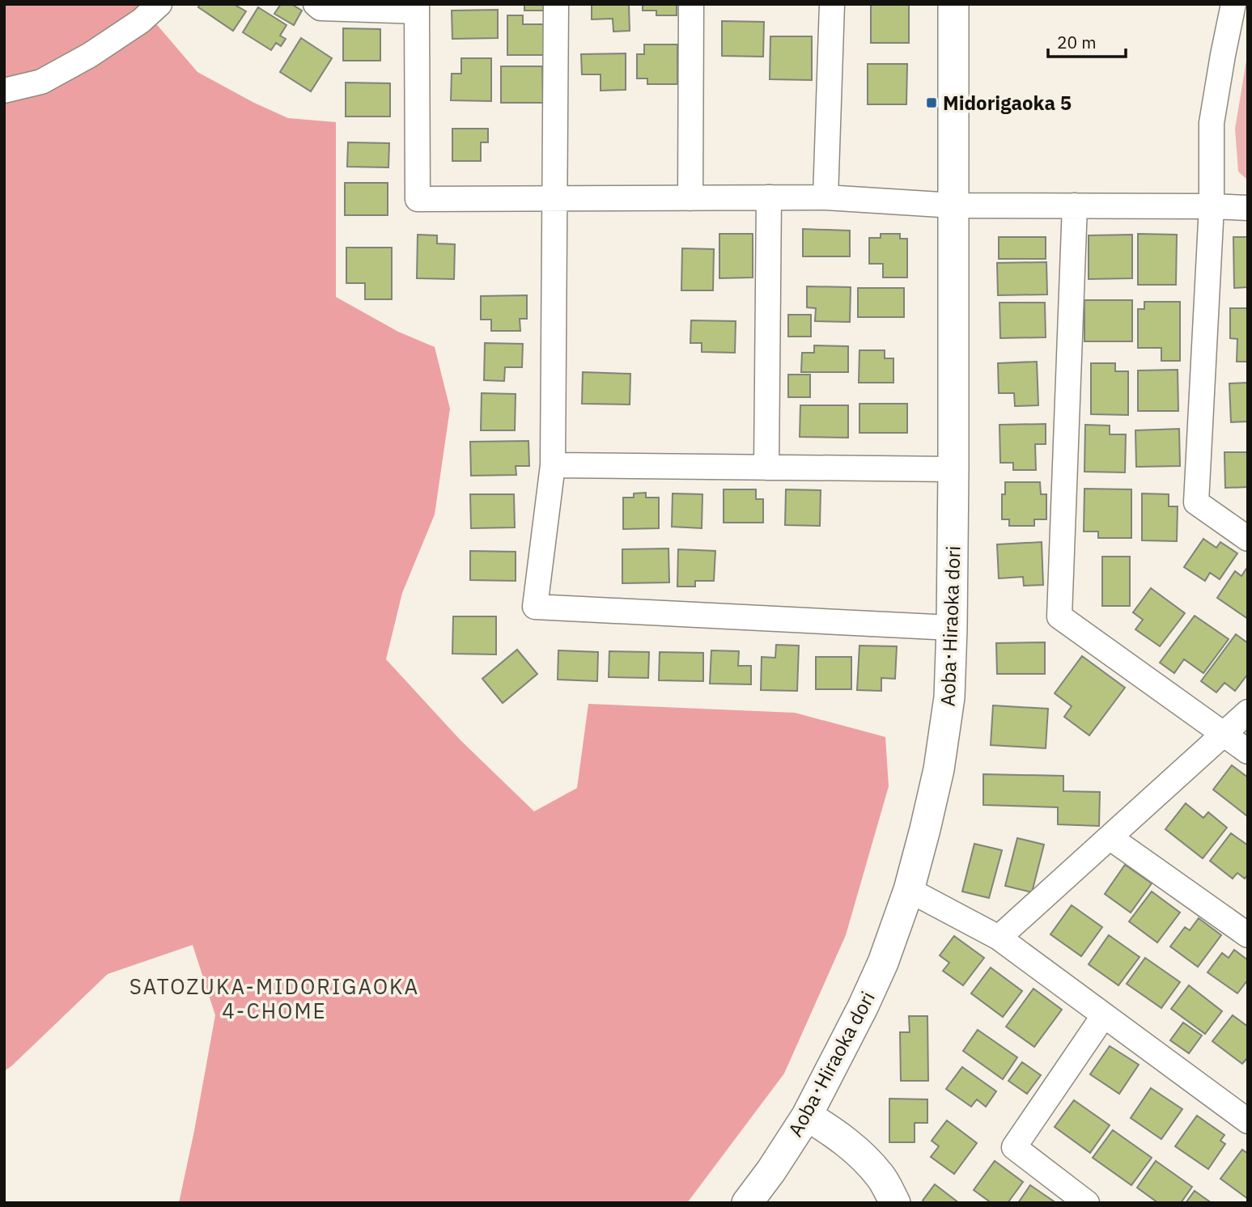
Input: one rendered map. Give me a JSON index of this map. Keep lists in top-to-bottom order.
{
  "streets": {
    "street": ["Aoba･Hiraoka dori"]
  },
  "districts": ["SATOZUKA-MIDORIGAOKA 4-CHOME"],
  "places": {
    "transit": ["Midorigaoka 5"]
  },
  "scale_bar": "20 m"
}
